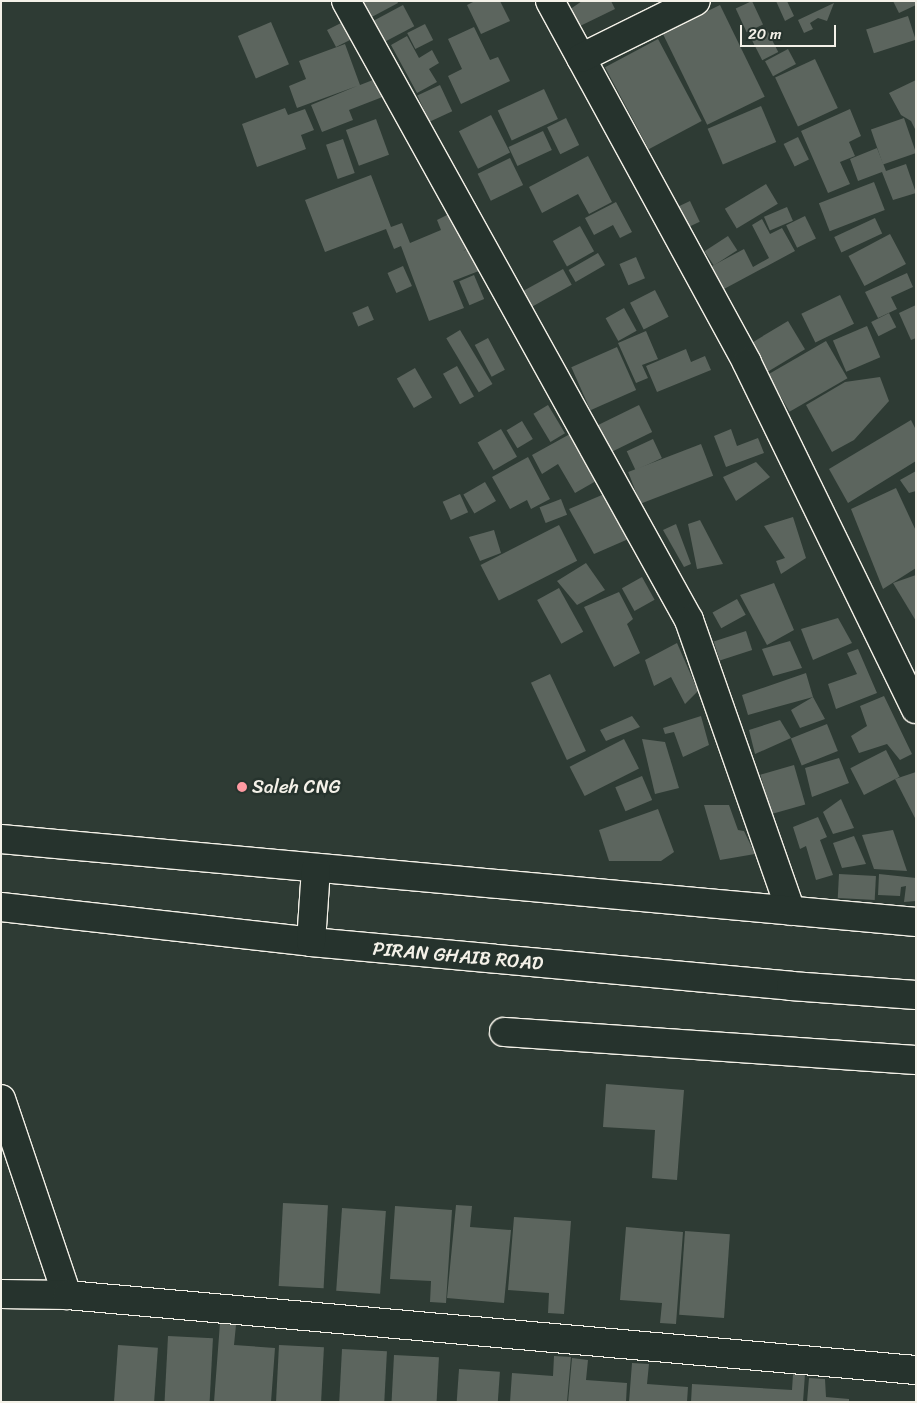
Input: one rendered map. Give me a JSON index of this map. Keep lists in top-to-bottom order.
{
  "streets": {
    "street": ["PIRAN GHAIB ROAD"]
  },
  "places": ["Saleh CNG"],
  "scale_bar": "20 m"
}
